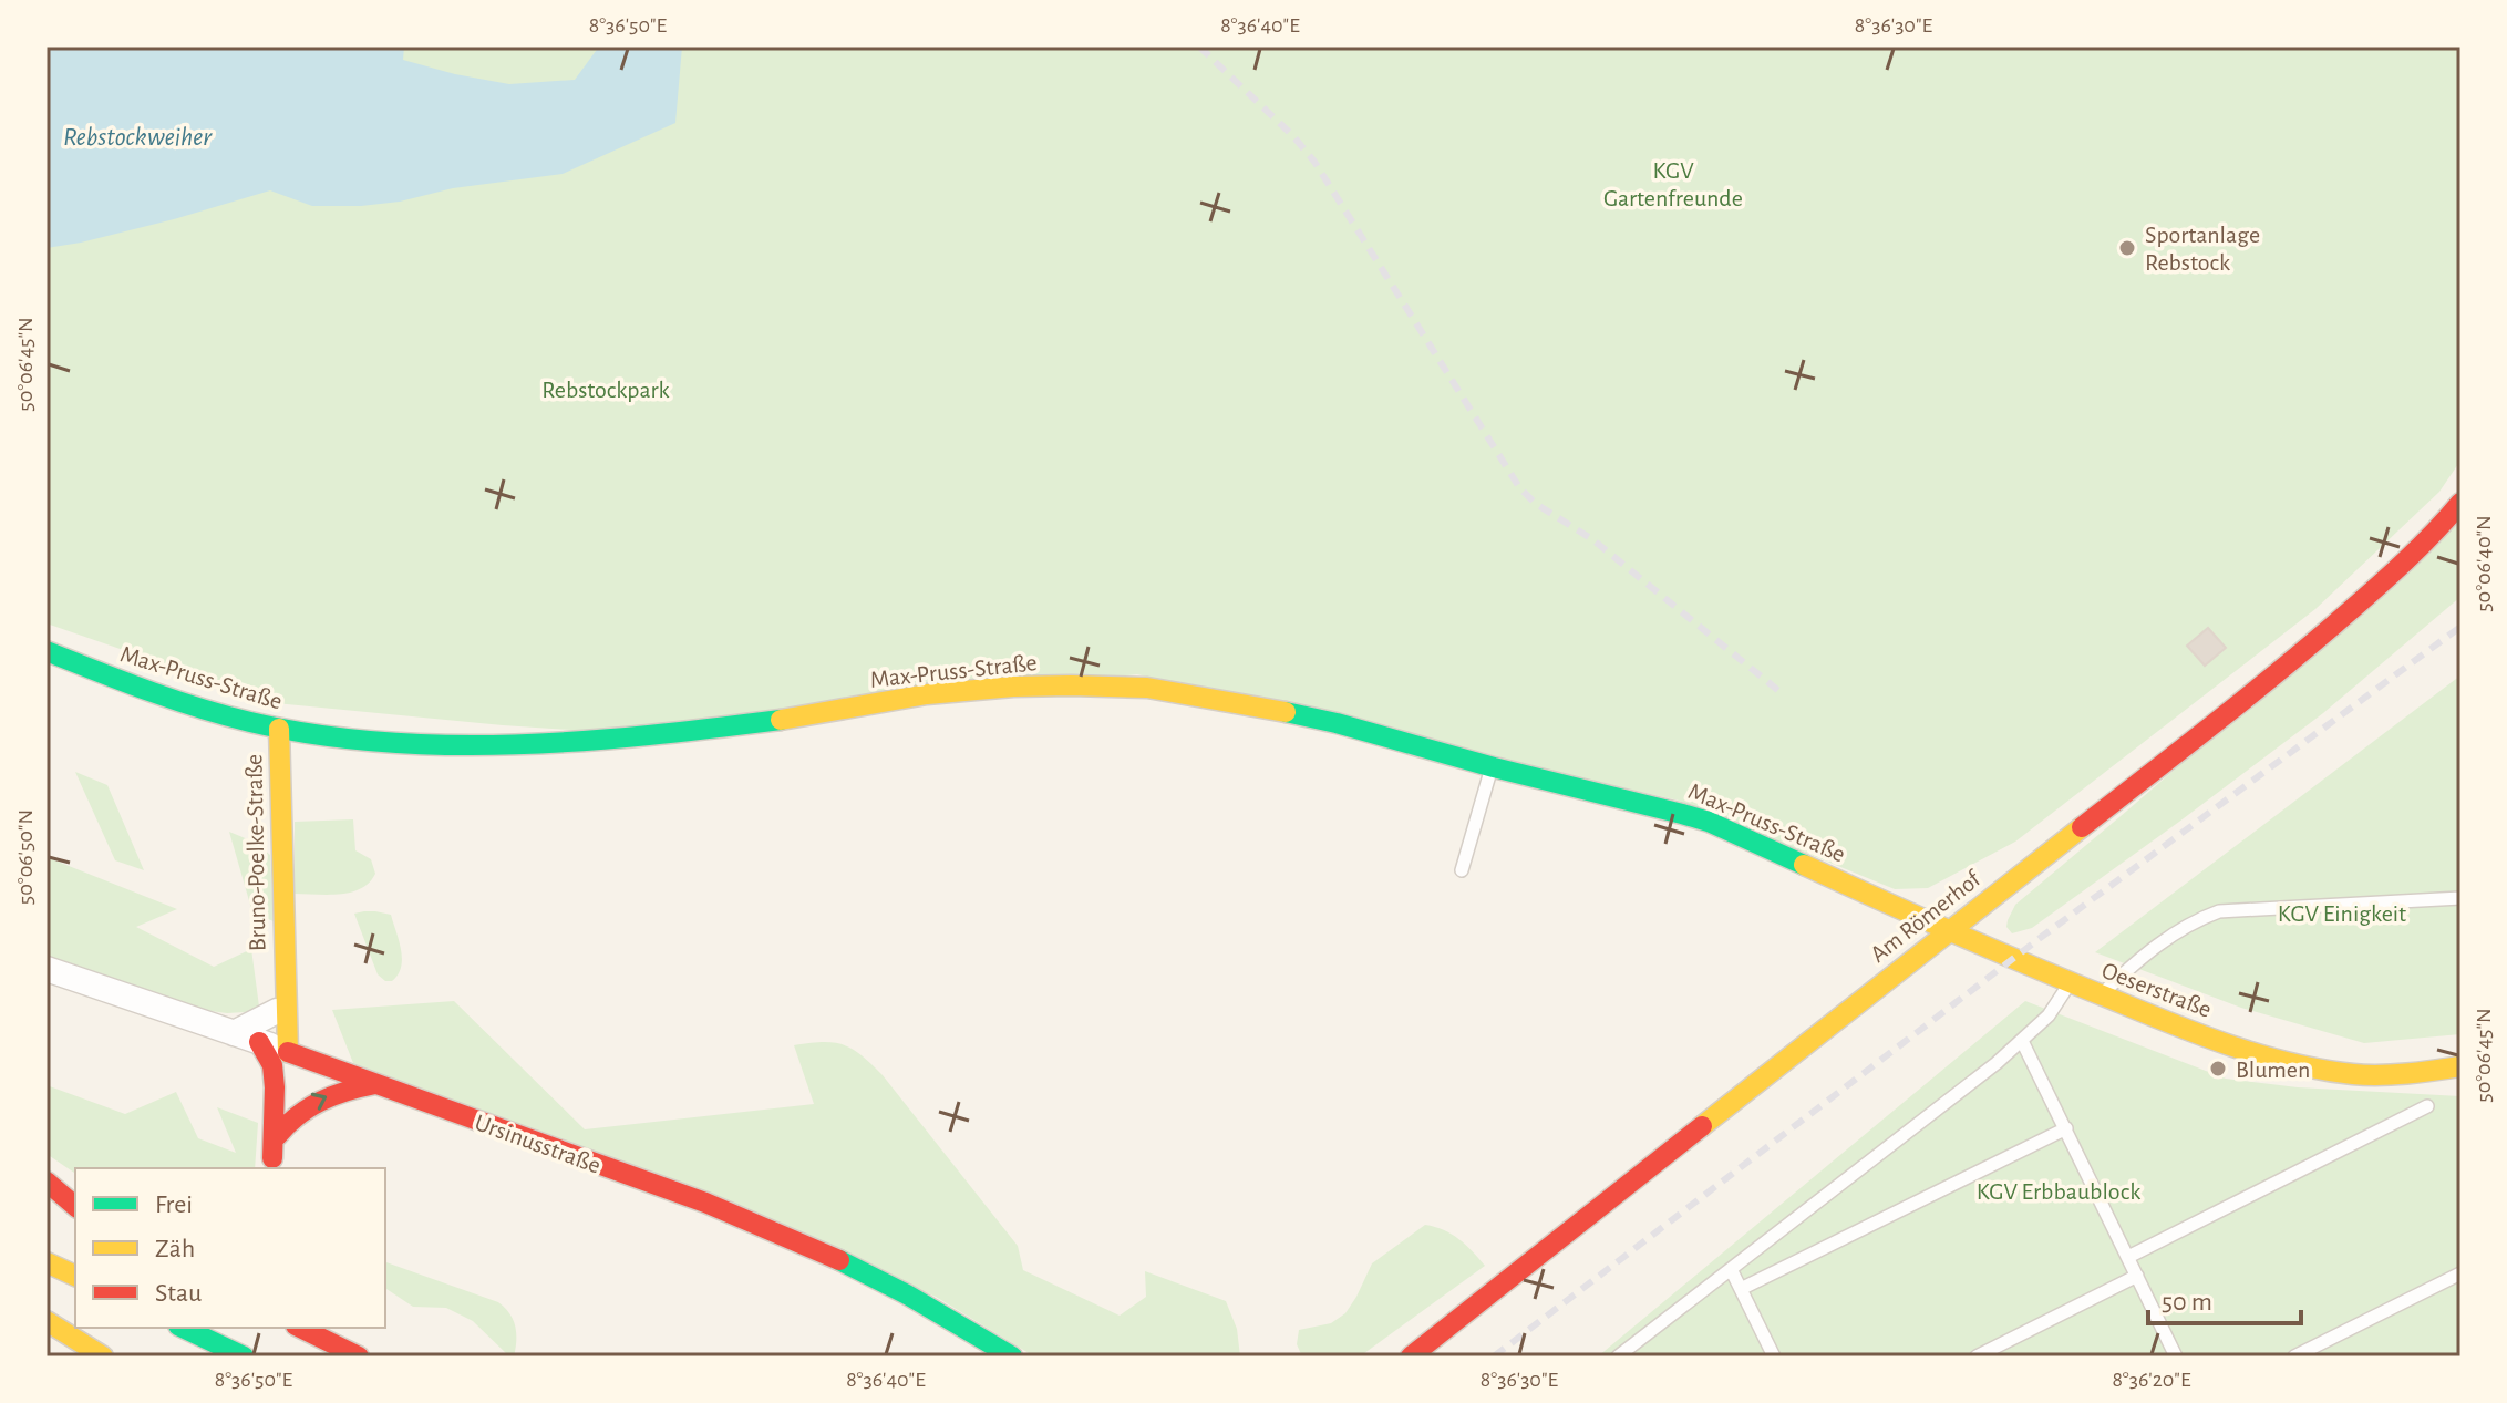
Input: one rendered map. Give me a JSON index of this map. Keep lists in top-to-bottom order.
{
  "streets": {
    "main road": [
      "Max-Pruss-Straße",
      "Bruno-Poelke-Straße",
      "Am Römerhof",
      "Oeserstraße",
      "Ursinusstraße"
    ]
  },
  "crossings": [
    ["Max-Pruss-Straße", "Bruno-Poelke-Straße"],
    ["Max-Pruss-Straße", "Am Römerhof"],
    ["Max-Pruss-Straße", "Oeserstraße"],
    ["Bruno-Poelke-Straße", "Ursinusstraße"],
    ["Am Römerhof", "Oeserstraße"]
  ],
  "water": ["Rebstockweiher"],
  "parks": [
    "KGV Gartenfreunde",
    "Rebstockpark",
    "KGV Einigkeit",
    "KGV Erbbaublock"
  ],
  "places": ["Sportanlage Rebstock", "Blumen"],
  "legend": ["Frei", "Zäh", "Stau"],
  "scale_bar": "50 m",
  "coordinates": [
    "8°36'50\"E",
    "8°36'40\"E",
    "8°36'30\"E",
    "50°06'45\"N",
    "50°06'40\"N",
    "50°06'50\"N",
    "8°36'20\"E"
  ]
}
